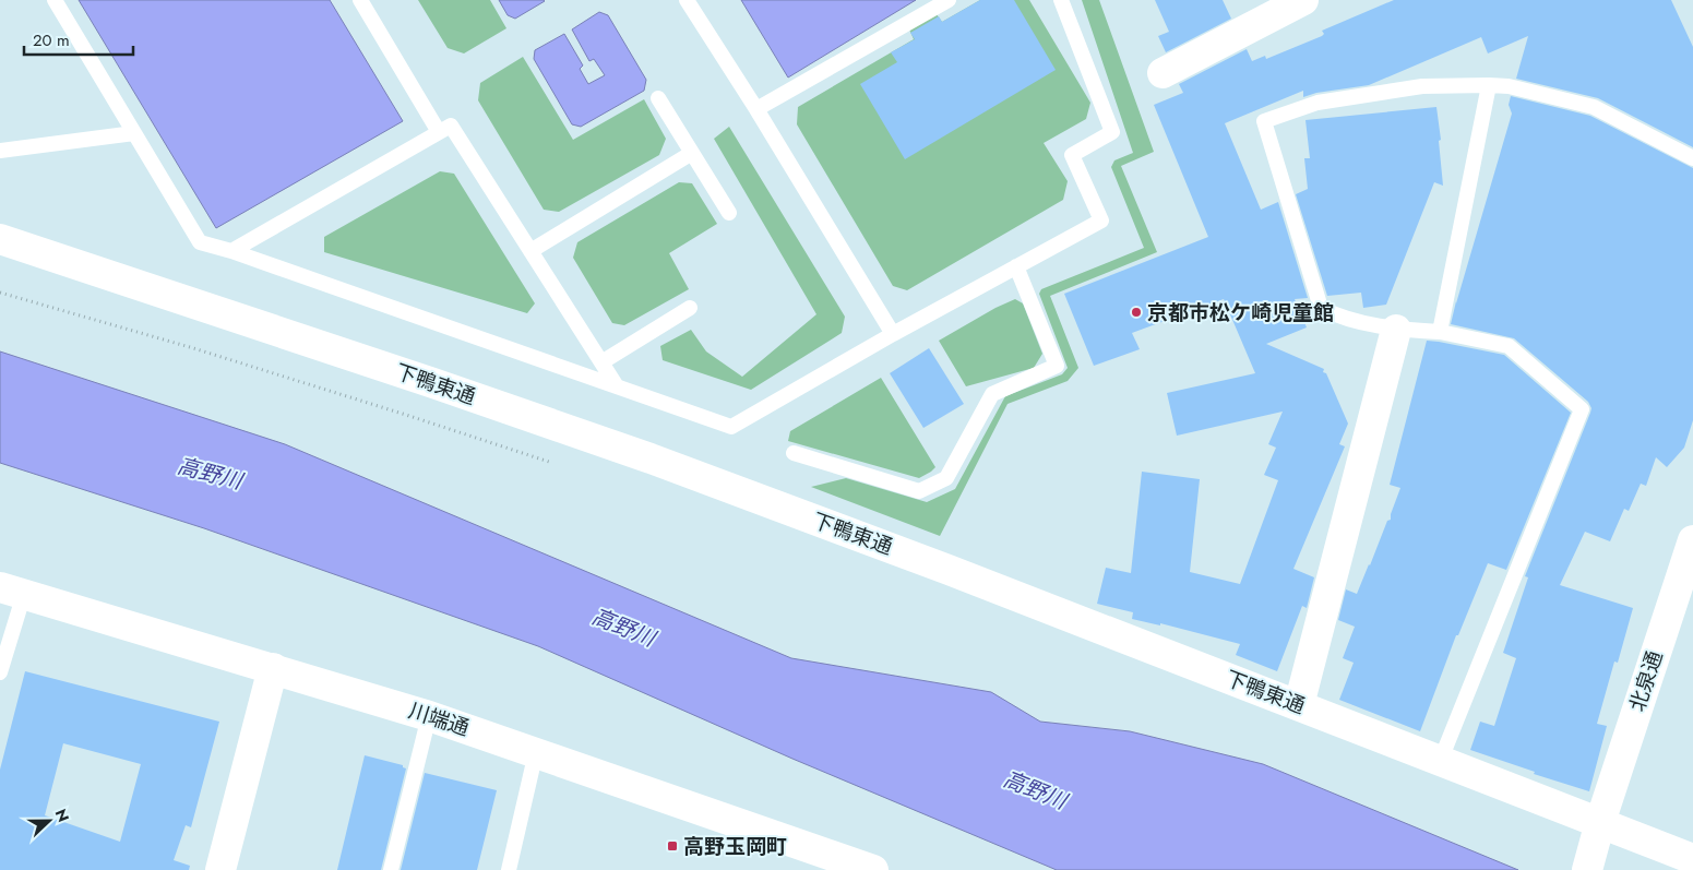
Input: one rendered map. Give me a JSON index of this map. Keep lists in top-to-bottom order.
{
  "streets": {
    "main road": ["下鴨東通", "北泉通", "川端通"]
  },
  "crossings": [
    ["下鴨東通", "北泉通"]
  ],
  "water": ["高野川"],
  "places": {
    "other": ["京都市松ケ崎児童館"],
    "transit": ["高野玉岡町"]
  },
  "scale_bar": "20 m",
  "north": "right"
}
